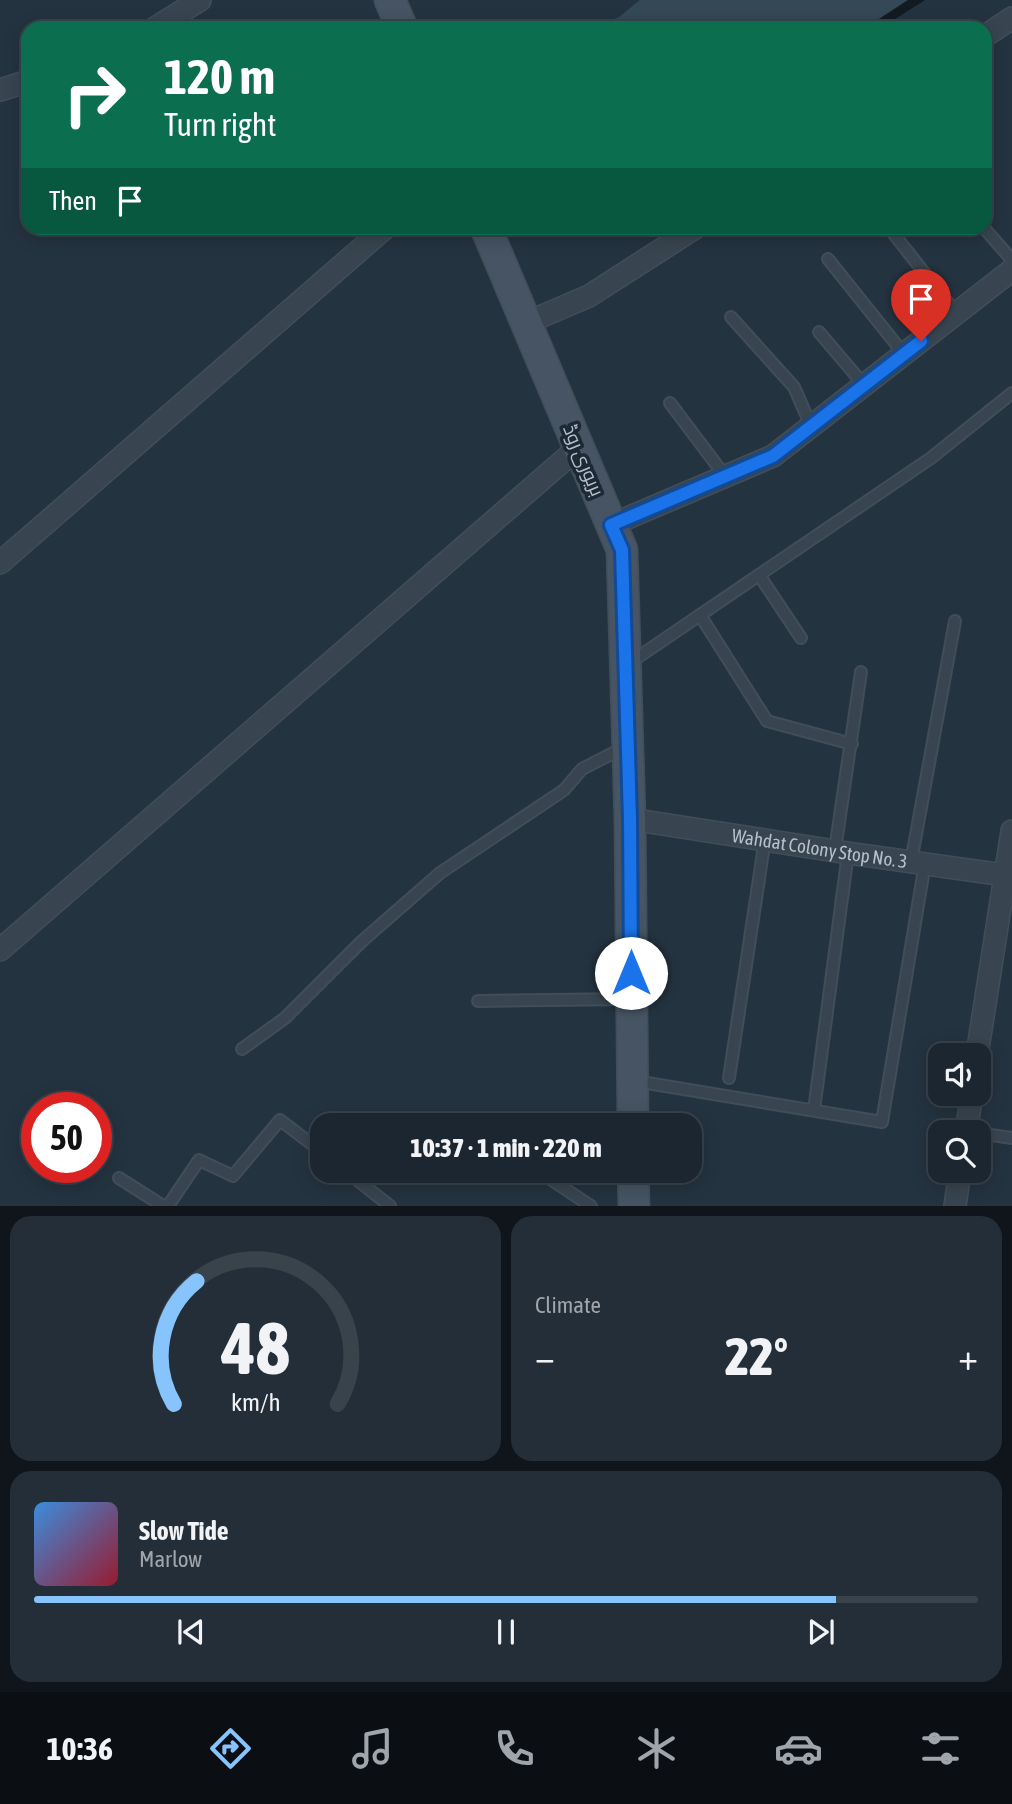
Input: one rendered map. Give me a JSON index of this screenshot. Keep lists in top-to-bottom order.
{
  "streets": {
    "main road": ["بریوری روڈ"],
    "street": ["Wahdat Colony Stop No. 3"]
  },
  "crossings": [
    ["بریوری روڈ", "Wahdat Colony Stop No. 3"]
  ],
  "page": {
    "turn": ["120 m", "Turn right"],
    "then": "Then",
    "limit": "50",
    "trip": "10:37 · 1 min · 220 m",
    "tile": "Climate",
    "heat": ["−", "22°", "+"],
    "song": ["Slow Tide", "Marlow"],
    "tabs": "10:36",
    "gauge": ["48", "km/h"]
  }
}
